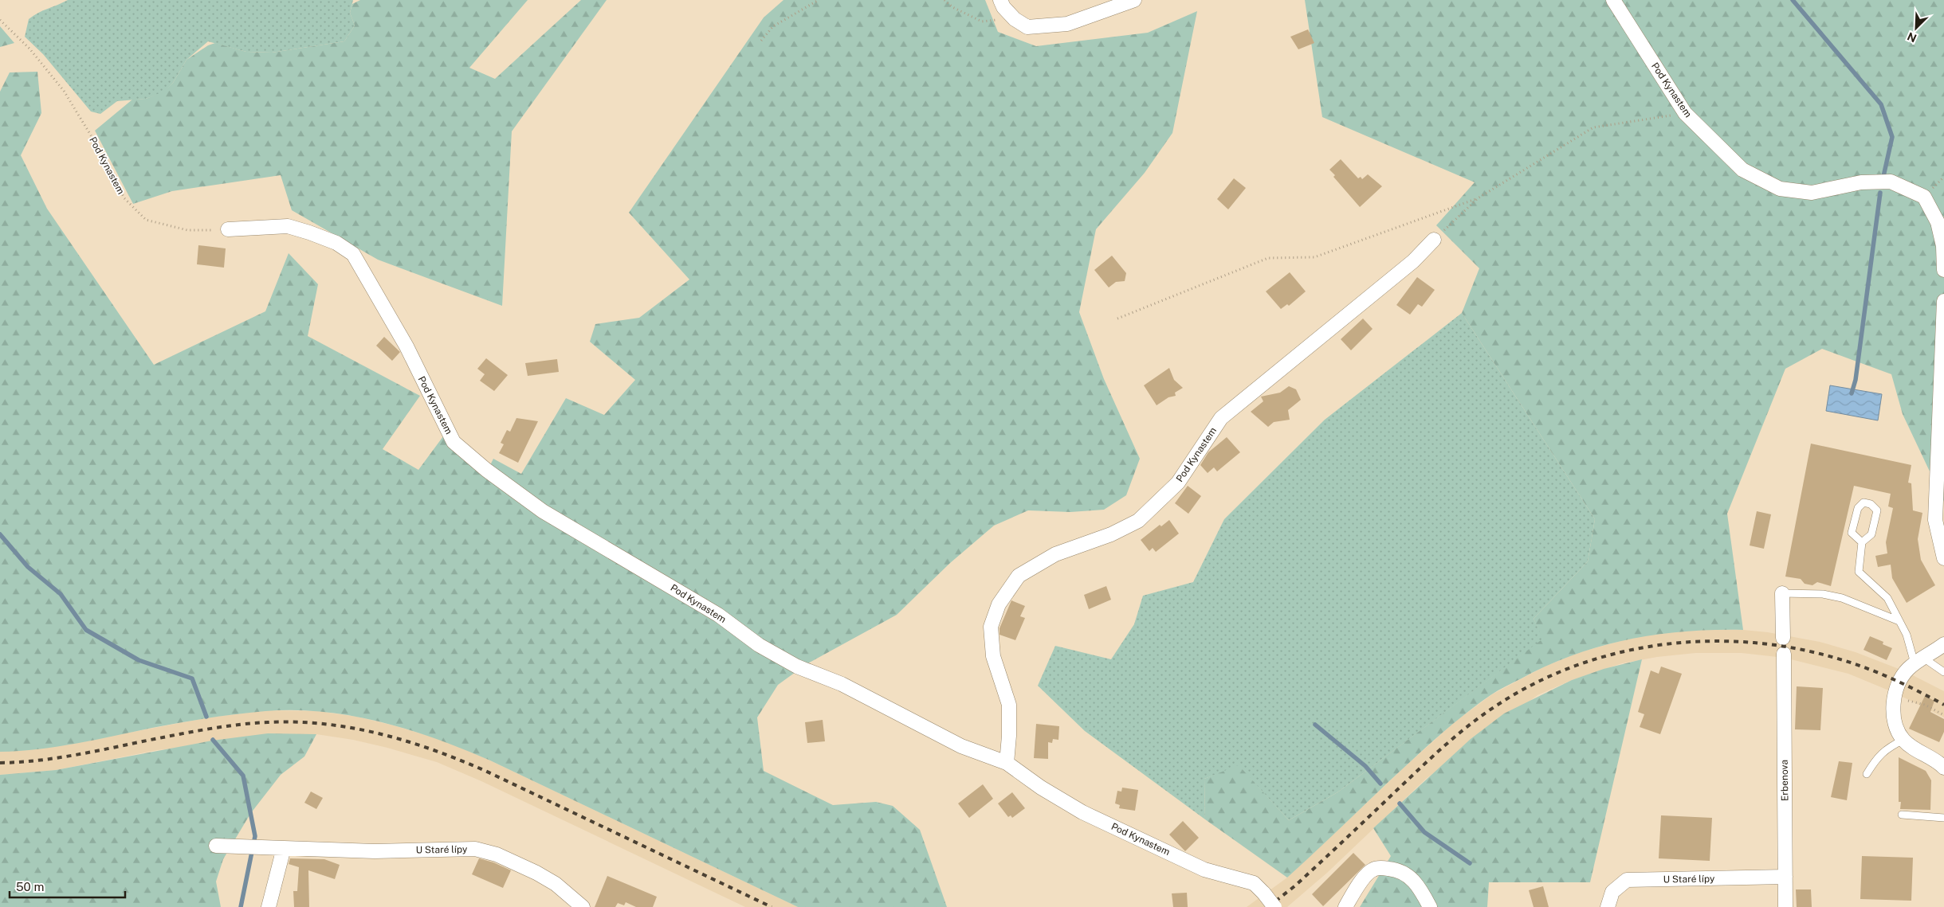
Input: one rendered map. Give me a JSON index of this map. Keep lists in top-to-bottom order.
{
  "streets": {
    "street": ["Pod Kynastem", "Erbenova", "U Staré lípy"]
  },
  "crossings": [
    ["Erbenova", "U Staré lípy"]
  ],
  "scale_bar": "50 m",
  "north": "bottom left"
}
